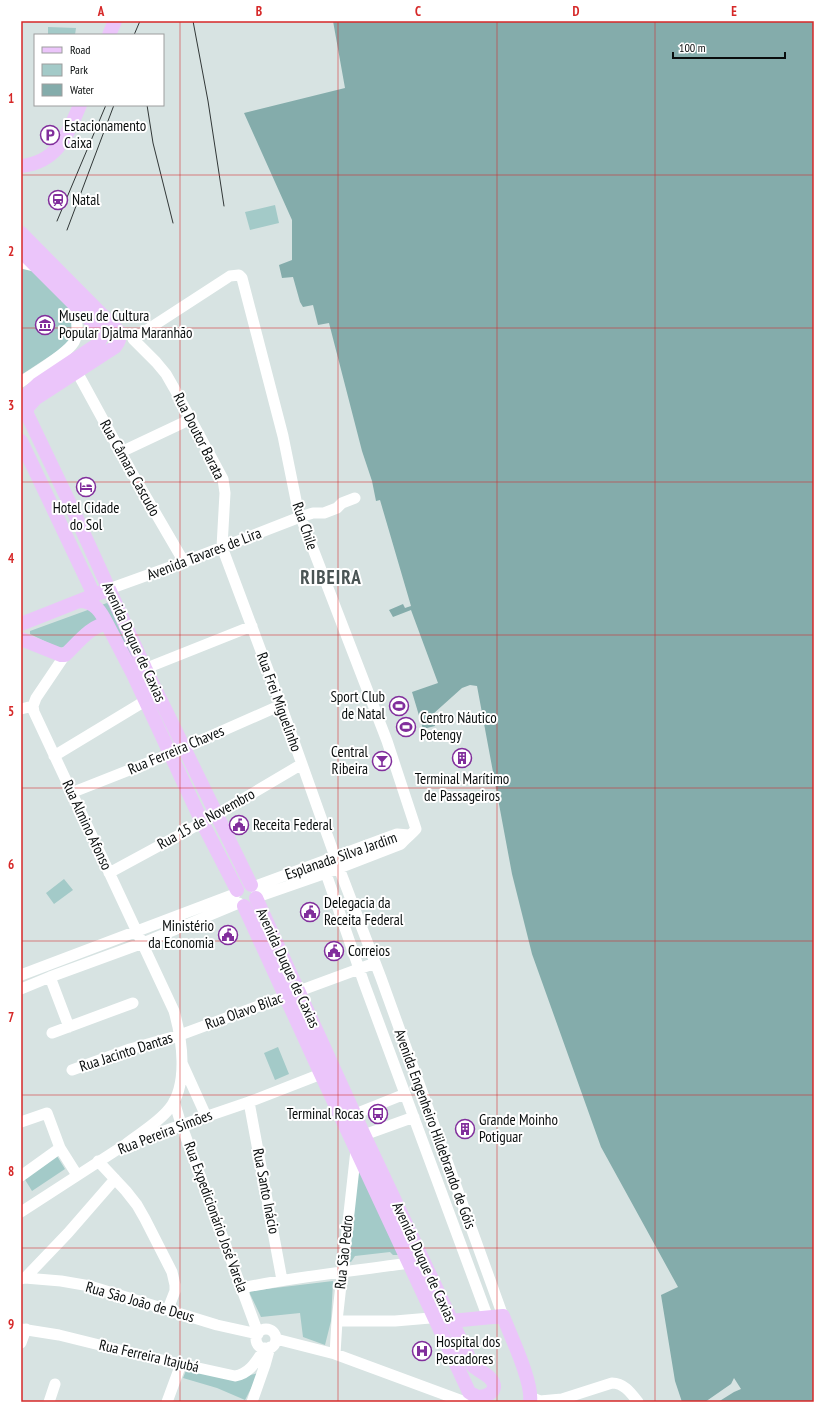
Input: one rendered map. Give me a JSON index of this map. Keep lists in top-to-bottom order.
{
  "streets": {
    "main road": ["Avenida Tavares de Lira", "Avenida Duque de Caxias", "Avenida Engenheiro Hildebrando de Góis"],
    "street": [
      "Rua Doutor Barata",
      "Rua Câmara Cascudo",
      "Rua Chile",
      "Rua Frei Miguelinho",
      "Rua Ferreira Chaves",
      "Rua 15 de Novembro",
      "Rua Almino Afonso",
      "Esplanada Silva Jardim",
      "Rua Olavo Bilac",
      "Rua Jacinto Dantas",
      "Rua Pereira Simões",
      "Rua Santo Inácio",
      "Rua Expedicionário José Varela",
      "Rua São Pedro",
      "Rua São João de Deus",
      "Rua Ferreira Itajubá"
    ]
  },
  "crossings": [
    ["Rua Doutor Barata", "Rua Chile"],
    ["Rua Doutor Barata", "Avenida Tavares de Lira"],
    ["Rua Doutor Barata", "Rua Frei Miguelinho"],
    ["Rua Câmara Cascudo", "Avenida Tavares de Lira"],
    ["Rua Chile", "Avenida Tavares de Lira"],
    ["Rua Chile", "Esplanada Silva Jardim"],
    ["Avenida Tavares de Lira", "Avenida Duque de Caxias"],
    ["Avenida Tavares de Lira", "Rua Frei Miguelinho"],
    ["Avenida Duque de Caxias", "Rua Ferreira Chaves"],
    ["Avenida Duque de Caxias", "Rua 15 de Novembro"],
    ["Avenida Duque de Caxias", "Esplanada Silva Jardim"],
    ["Avenida Duque de Caxias", "Rua Olavo Bilac"],
    ["Avenida Duque de Caxias", "Rua Pereira Simões"],
    ["Avenida Duque de Caxias", "Rua São Pedro"],
    ["Rua Frei Miguelinho", "Rua Ferreira Chaves"],
    ["Rua Frei Miguelinho", "Rua 15 de Novembro"],
    ["Rua Frei Miguelinho", "Esplanada Silva Jardim"],
    ["Rua Frei Miguelinho", "Avenida Engenheiro Hildebrando de Góis"],
    ["Rua Ferreira Chaves", "Rua Almino Afonso"],
    ["Rua 15 de Novembro", "Rua Almino Afonso"],
    ["Rua Almino Afonso", "Rua Olavo Bilac"],
    ["Rua Almino Afonso", "Rua Jacinto Dantas"],
    ["Esplanada Silva Jardim", "Avenida Engenheiro Hildebrando de Góis"],
    ["Rua Olavo Bilac", "Rua Jacinto Dantas"],
    ["Rua Olavo Bilac", "Avenida Engenheiro Hildebrando de Góis"],
    ["Rua Pereira Simões", "Rua Santo Inácio"],
    ["Rua Pereira Simões", "Rua Expedicionário José Varela"],
    ["Rua Expedicionário José Varela", "Rua São João de Deus"],
    ["Rua Expedicionário José Varela", "Rua Ferreira Itajubá"],
    ["Rua São João de Deus", "Rua Ferreira Itajubá"]
  ],
  "districts": ["RIBEIRA"],
  "places": {
    "parking": ["Estacionamento Caixa"],
    "station": ["Natal"],
    "museum": ["Museu de Cultura Popular Djalma Maranhão"],
    "hotel": ["Hotel Cidade do Sol"],
    "sports": ["Sport Club de Natal", "Centro Náutico Potengy"],
    "building": ["Terminal Marítimo de Passageiros", "Grande Moinho Potiguar"],
    "bar": ["Central Ribeira"],
    "public building": [
      "Receita Federal",
      "Delegacia da Receita Federal",
      "Ministério da Economia",
      "Correios"
    ],
    "bus stop": ["Terminal Rocas"],
    "hospital": ["Hospital dos Pescadores"]
  },
  "legend": ["Road", "Park", "Water"],
  "scale_bar": "100 m",
  "grid": {
    "columns": [
      "A",
      "B",
      "C",
      "D",
      "E"
    ],
    "rows": [
      "1",
      "2",
      "3",
      "4",
      "5",
      "6",
      "7",
      "8",
      "9"
    ]
  }
}
